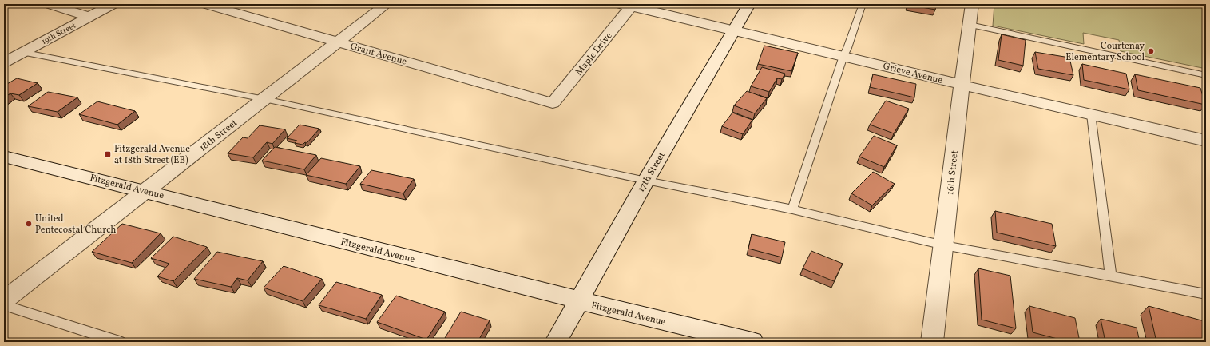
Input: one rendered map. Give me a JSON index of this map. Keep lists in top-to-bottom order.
{
  "streets": {
    "street": [
      "19th Street",
      "Grant Avenue",
      "Maple Drive",
      "Grieve Avenue",
      "18th Street",
      "17th Street",
      "16th Street",
      "Fitzgerald Avenue"
    ]
  },
  "crossings": [
    ["Grant Avenue", "Maple Drive"],
    ["Grant Avenue", "18th Street"],
    ["Maple Drive", "Grieve Avenue"],
    ["Grieve Avenue", "17th Street"],
    ["Grieve Avenue", "16th Street"],
    ["18th Street", "Fitzgerald Avenue"],
    ["17th Street", "Fitzgerald Avenue"]
  ],
  "places": {
    "other": ["Courtenay Elementary School", "United Pentecostal Church"],
    "transit": ["Fitzgerald Avenue at 18th Street (EB)"]
  }
}
